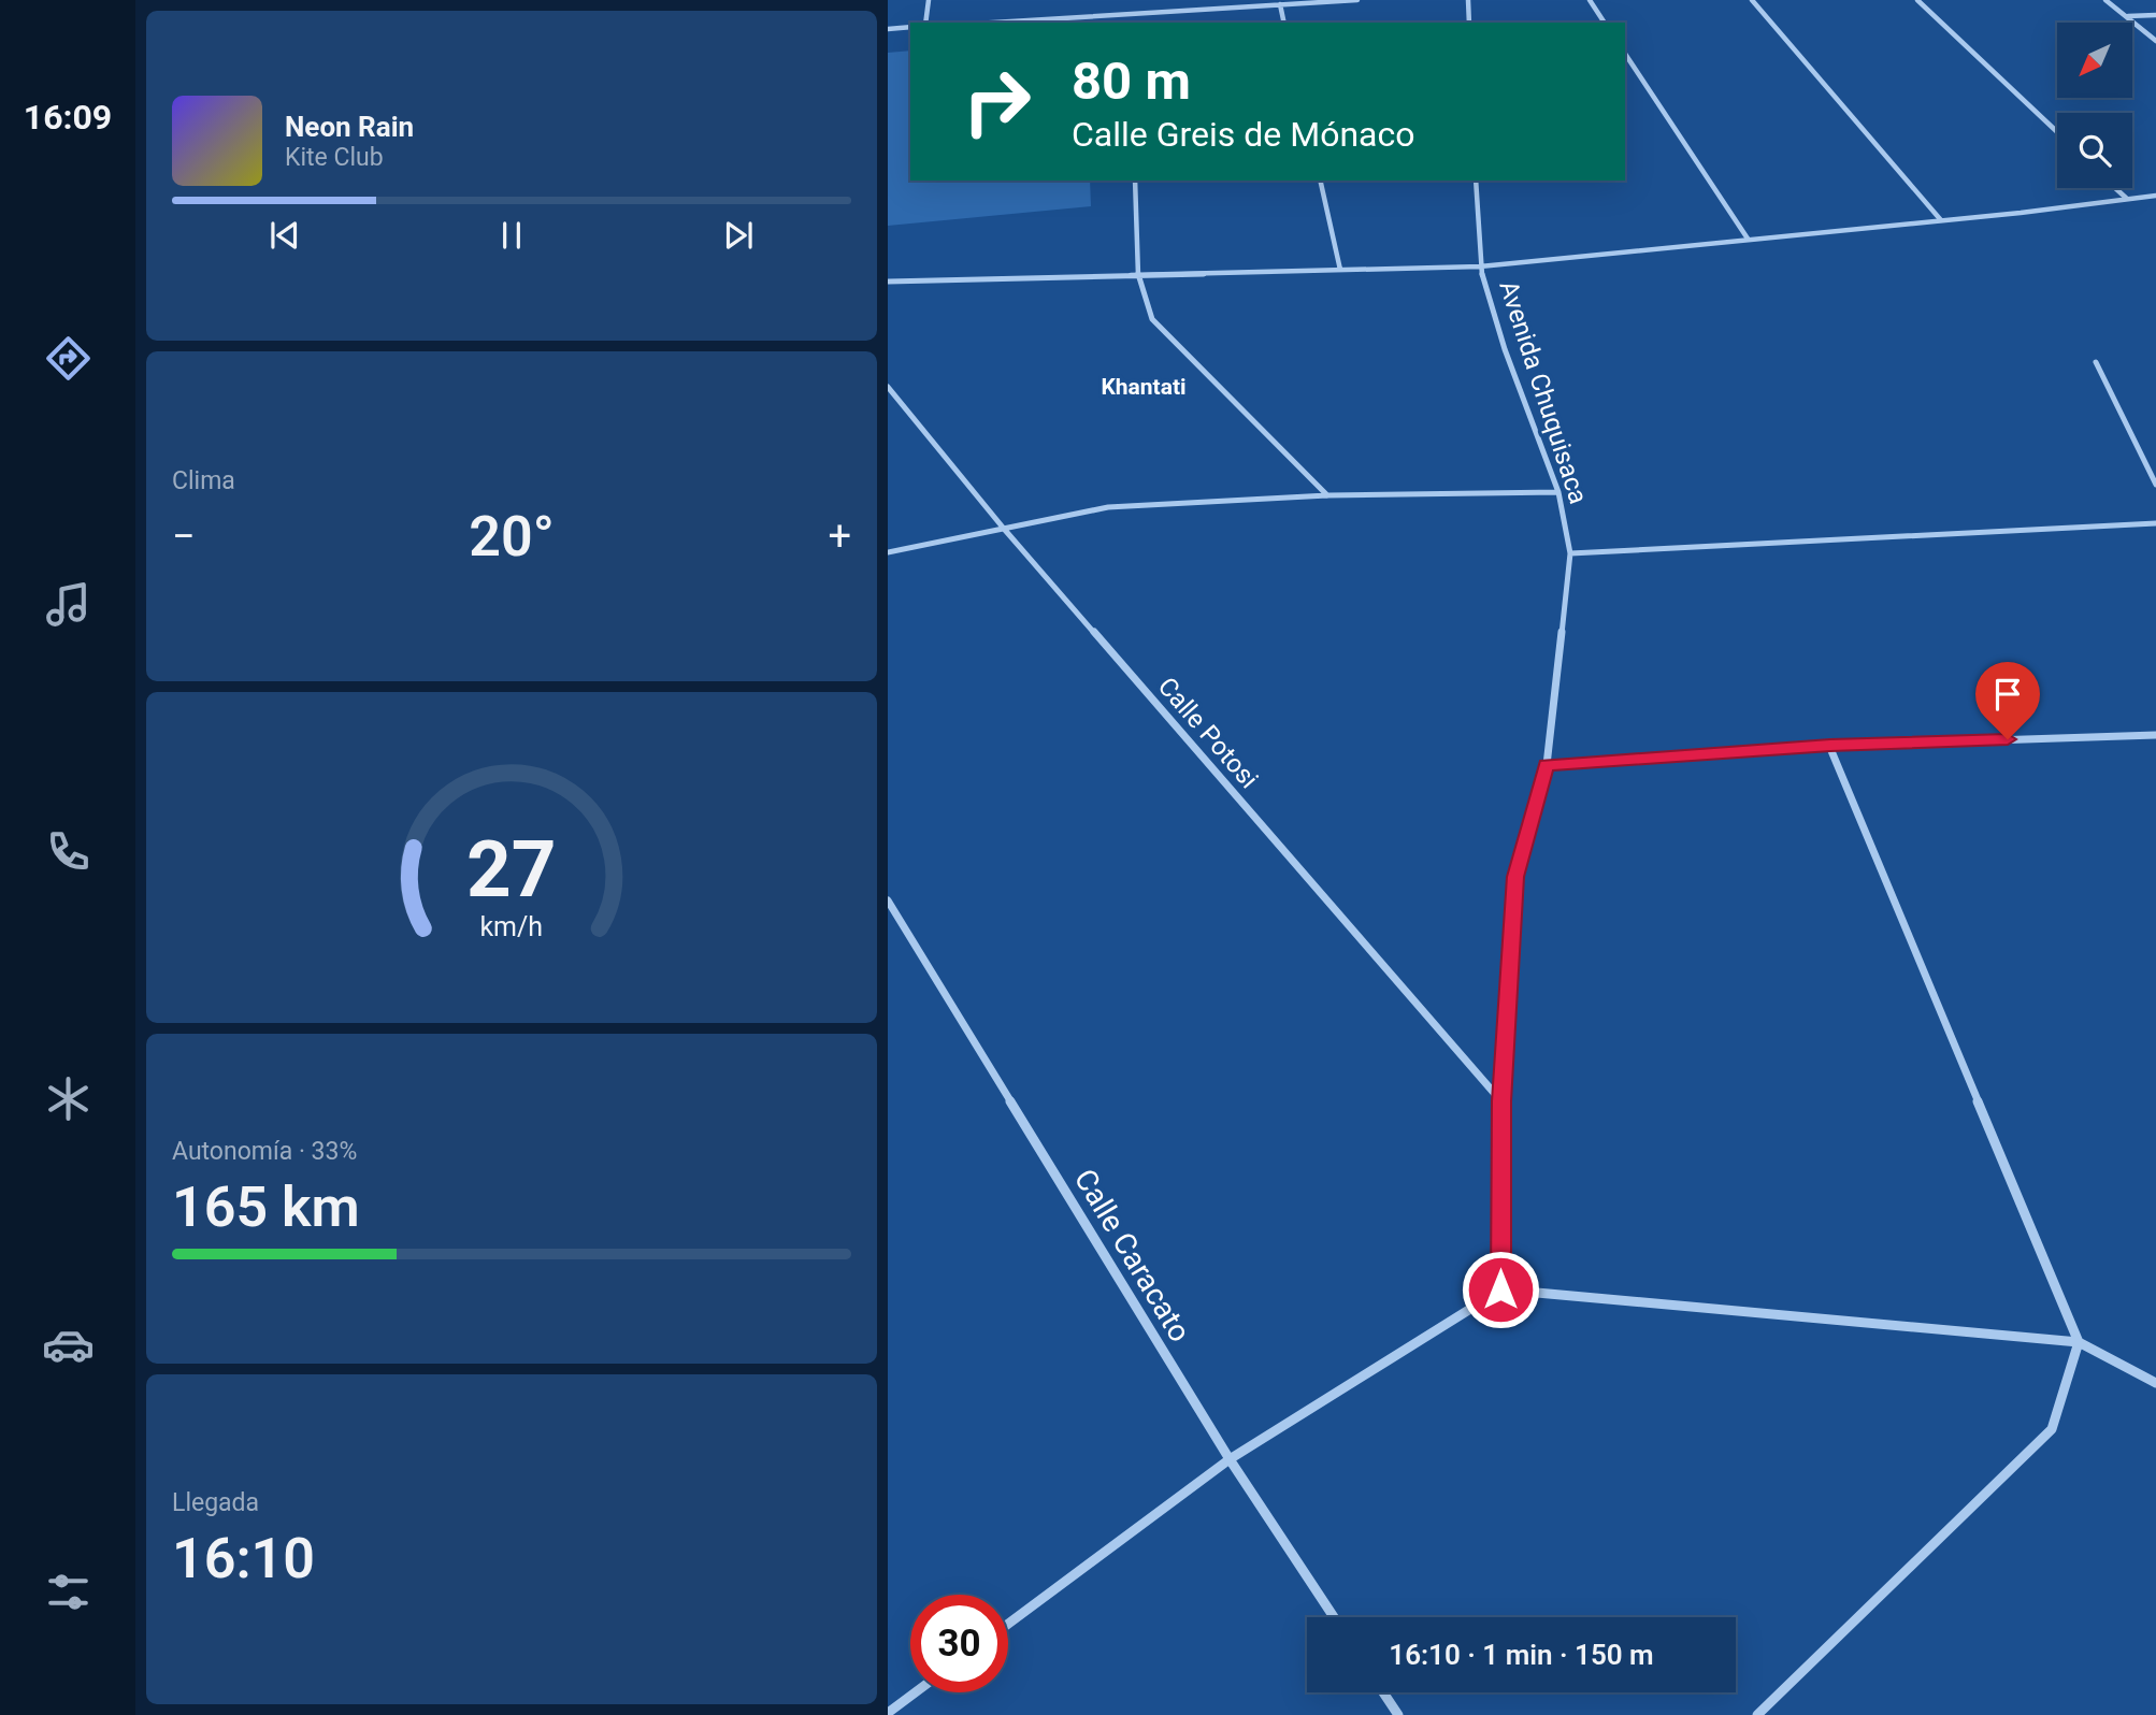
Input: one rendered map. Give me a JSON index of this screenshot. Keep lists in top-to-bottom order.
{
  "streets": {
    "street": ["Avenida Chuquisaca", "Calle Potosi", "Calle Caracato"]
  },
  "crossings": [
    ["Avenida Chuquisaca", "Calle Potosi"]
  ],
  "districts": ["Khantati"],
  "north": "bottom left",
  "page": {
    "tabs": "16:09",
    "turn": ["80 m", "Calle Greis de Mónaco"],
    "song": ["Neon Rain", "Kite Club"],
    "tile": [
      "Clima",
      ["Autonomía · 33%", "165 km"],
      ["Llegada", "16:10"]
    ],
    "heat": ["−", "20°", "+"],
    "limit": "30",
    "trip": "16:10 · 1 min · 150 m",
    "gauge": ["27", "km/h"]
  }
}
